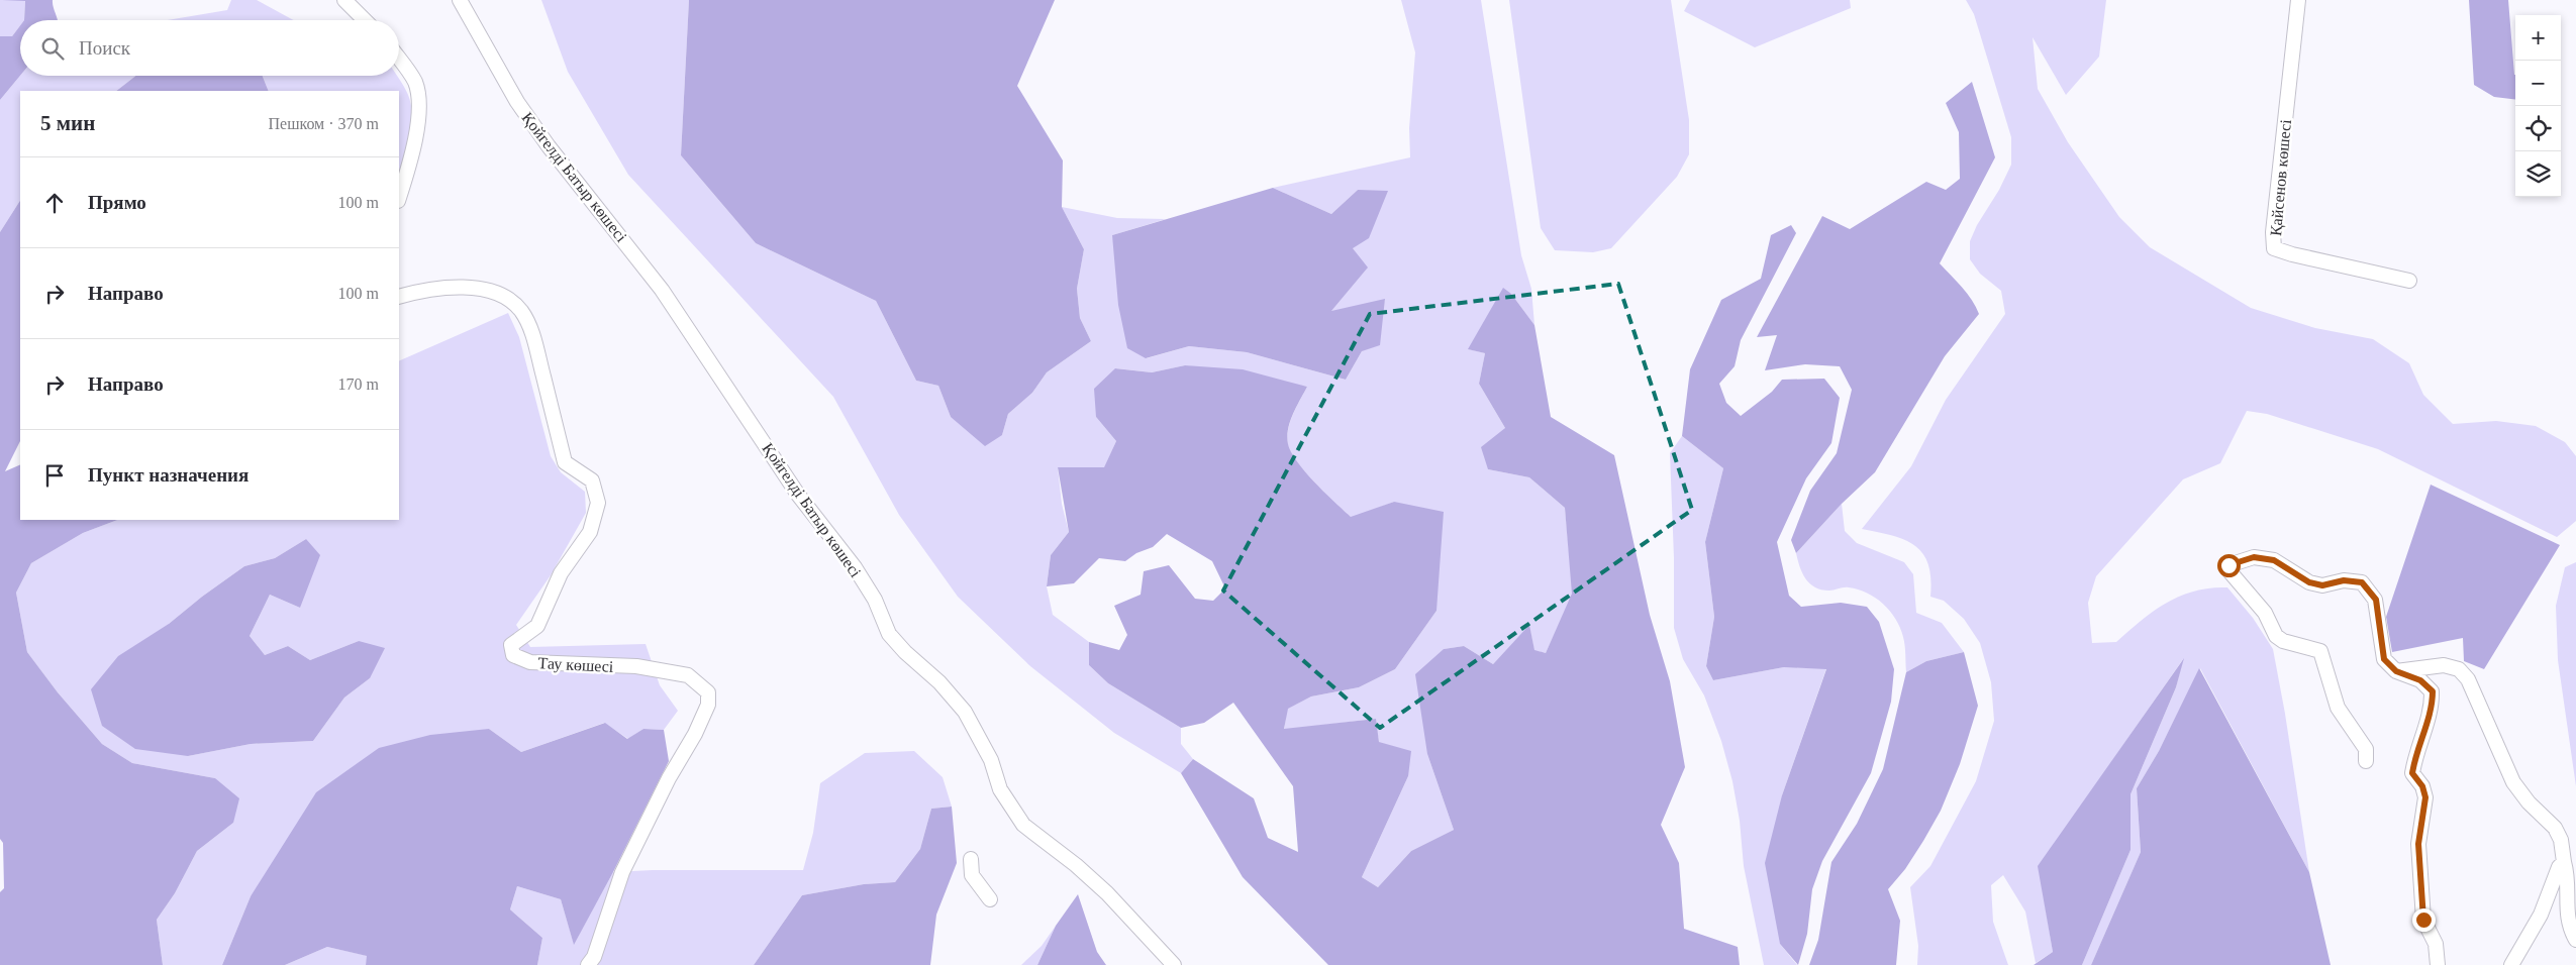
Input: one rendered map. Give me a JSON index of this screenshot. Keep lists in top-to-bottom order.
{
  "streets": {
    "street": ["Қойгелді Батыр көшесі", "Қайсенов көшесі", "Тау көшесі"]
  },
  "page": {
    "map_buttons": ["+", "−"],
    "search": "Поиск",
    "heading": ["5 мин", "Пешком · 370 m"],
    "list": [
      ["Прямо", "100 m"],
      ["Направо", "100 m"],
      ["Направо", "170 m"],
      "Пункт назначения"
    ]
  }
}
